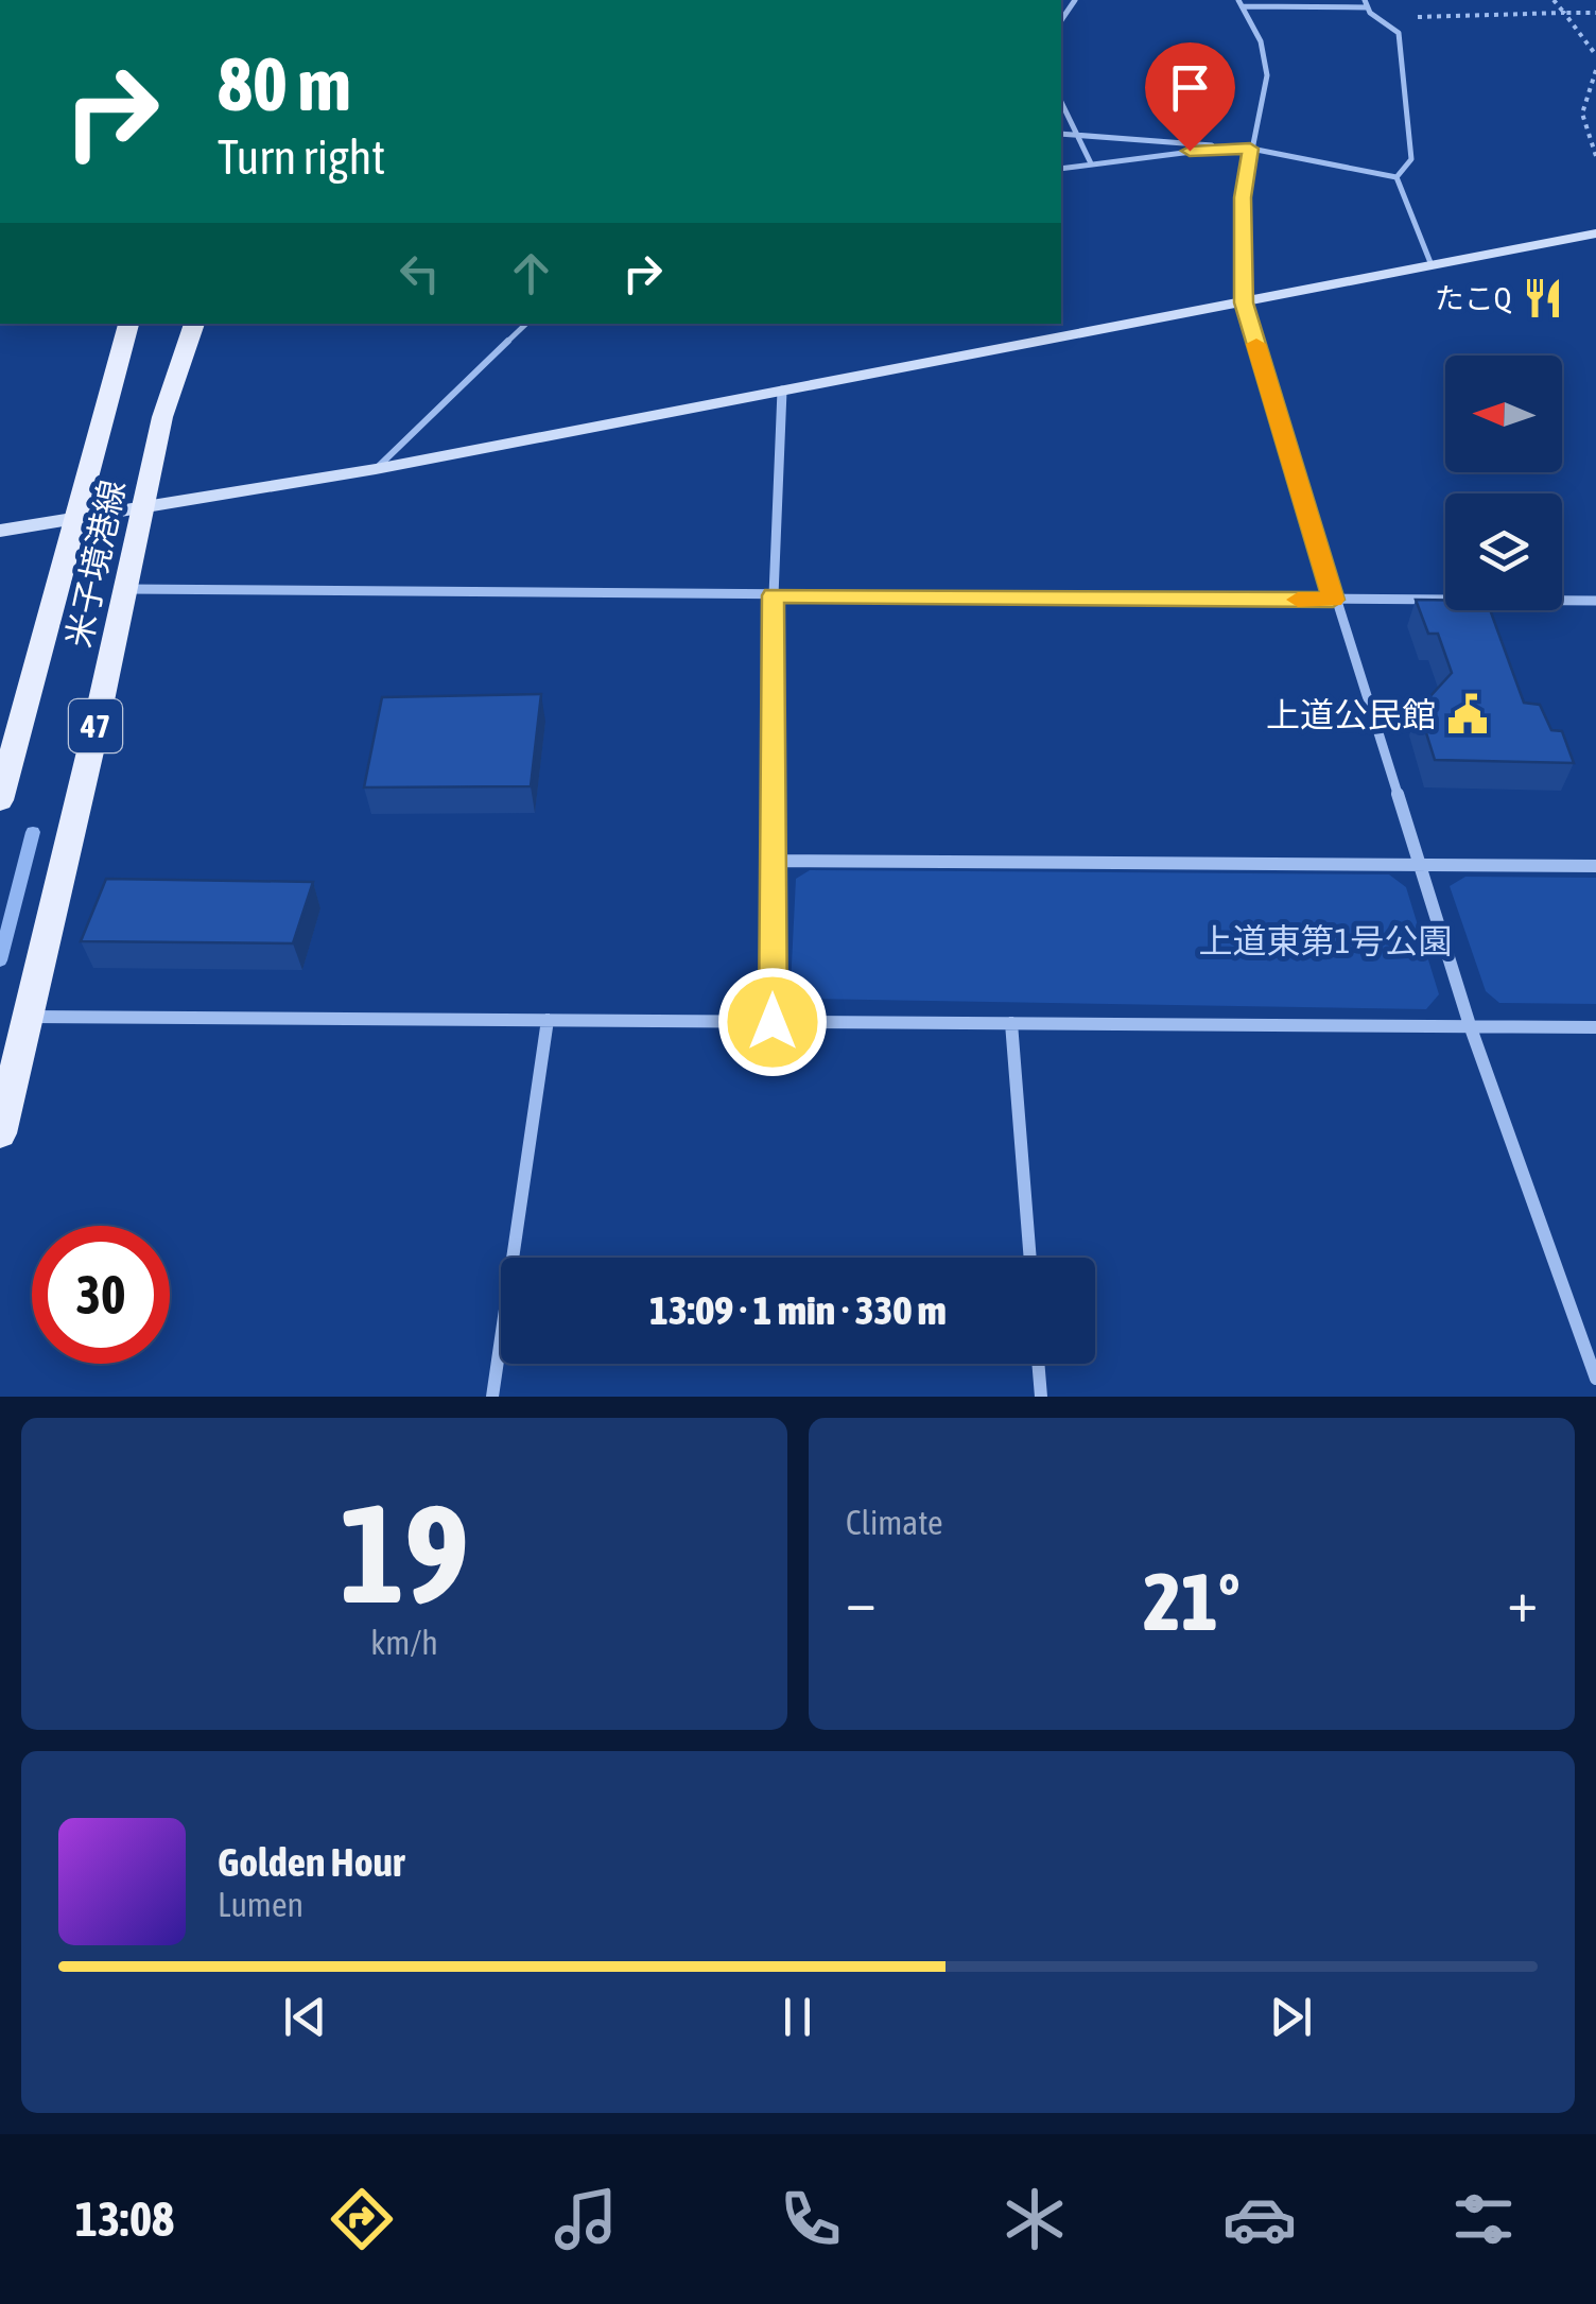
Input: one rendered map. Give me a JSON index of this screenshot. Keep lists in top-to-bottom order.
{
  "streets": {
    "main road": ["米子境港線", "47"]
  },
  "parks": ["上道東第1号公園"],
  "places": {
    "restaurant": ["たこQ"],
    "public building": ["上道公民館"]
  },
  "north": "left",
  "page": {
    "turn": ["80 m", "Turn right"],
    "limit": "30",
    "trip": "13:09 · 1 min · 330 m",
    "tile": [
      ["19", "km/h"],
      "Climate"
    ],
    "heat": ["−", "21°", "+"],
    "song": ["Golden Hour", "Lumen"],
    "tabs": "13:08"
  }
}
